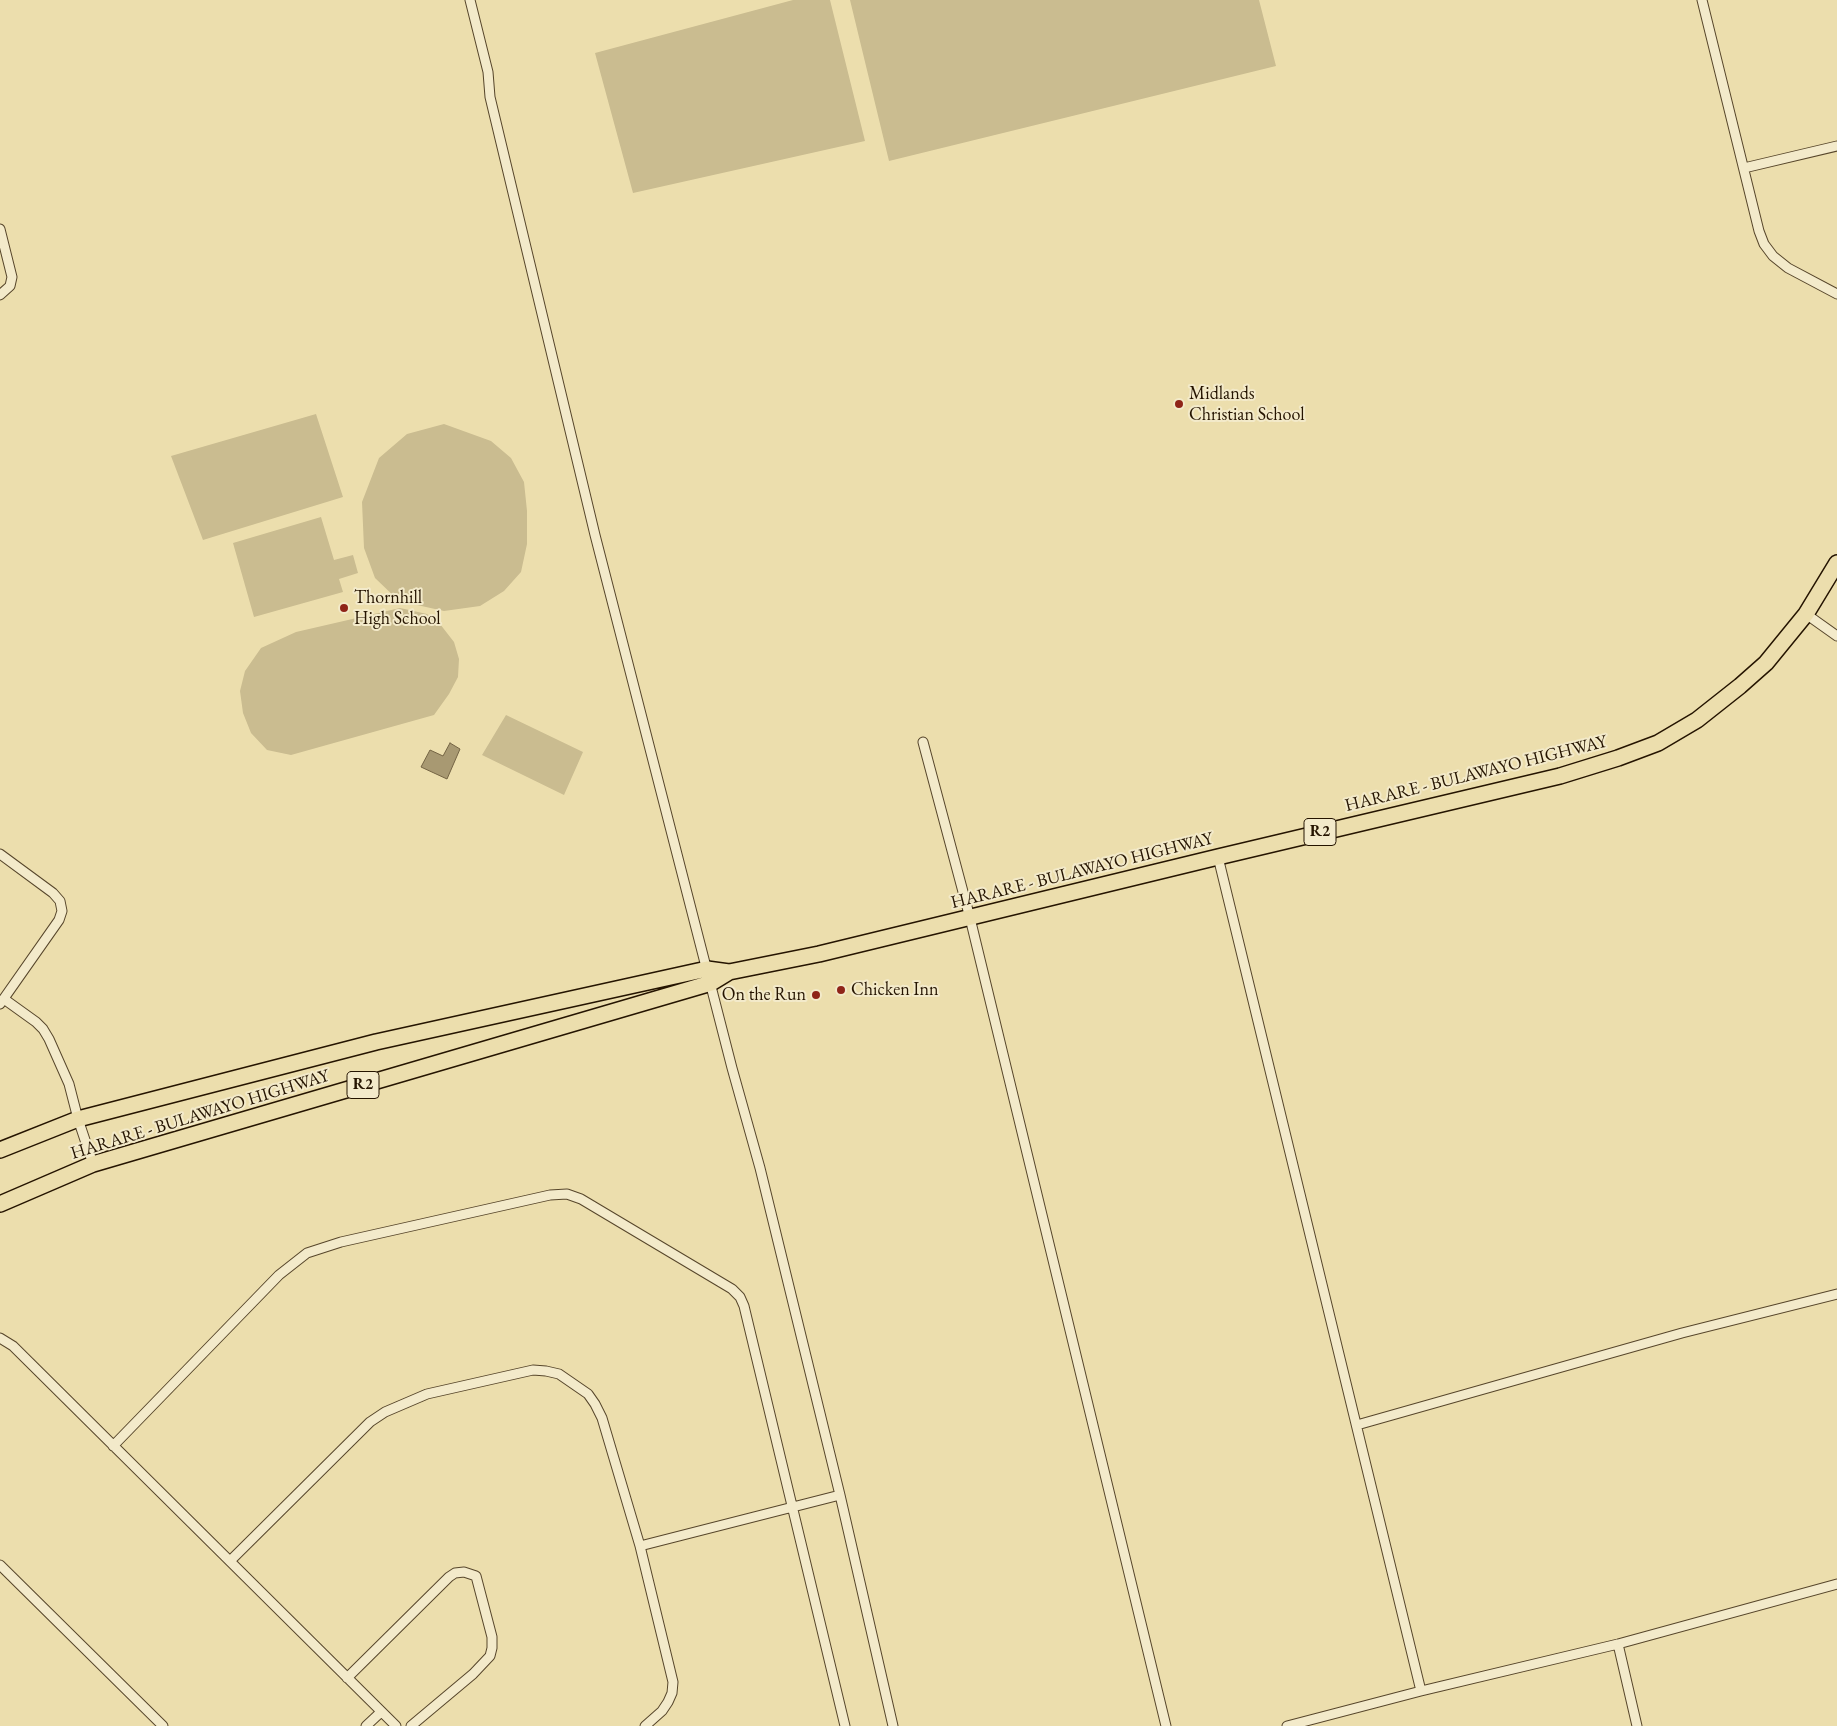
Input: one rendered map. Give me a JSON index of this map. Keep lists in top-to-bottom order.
{
  "streets": {
    "highway": ["HARARE - BULAWAYO HIGHWAY", "R2"]
  },
  "places": [
    "Midlands Christian School",
    "Thornhill High School",
    "Chicken Inn",
    "On the Run"
  ]
}
